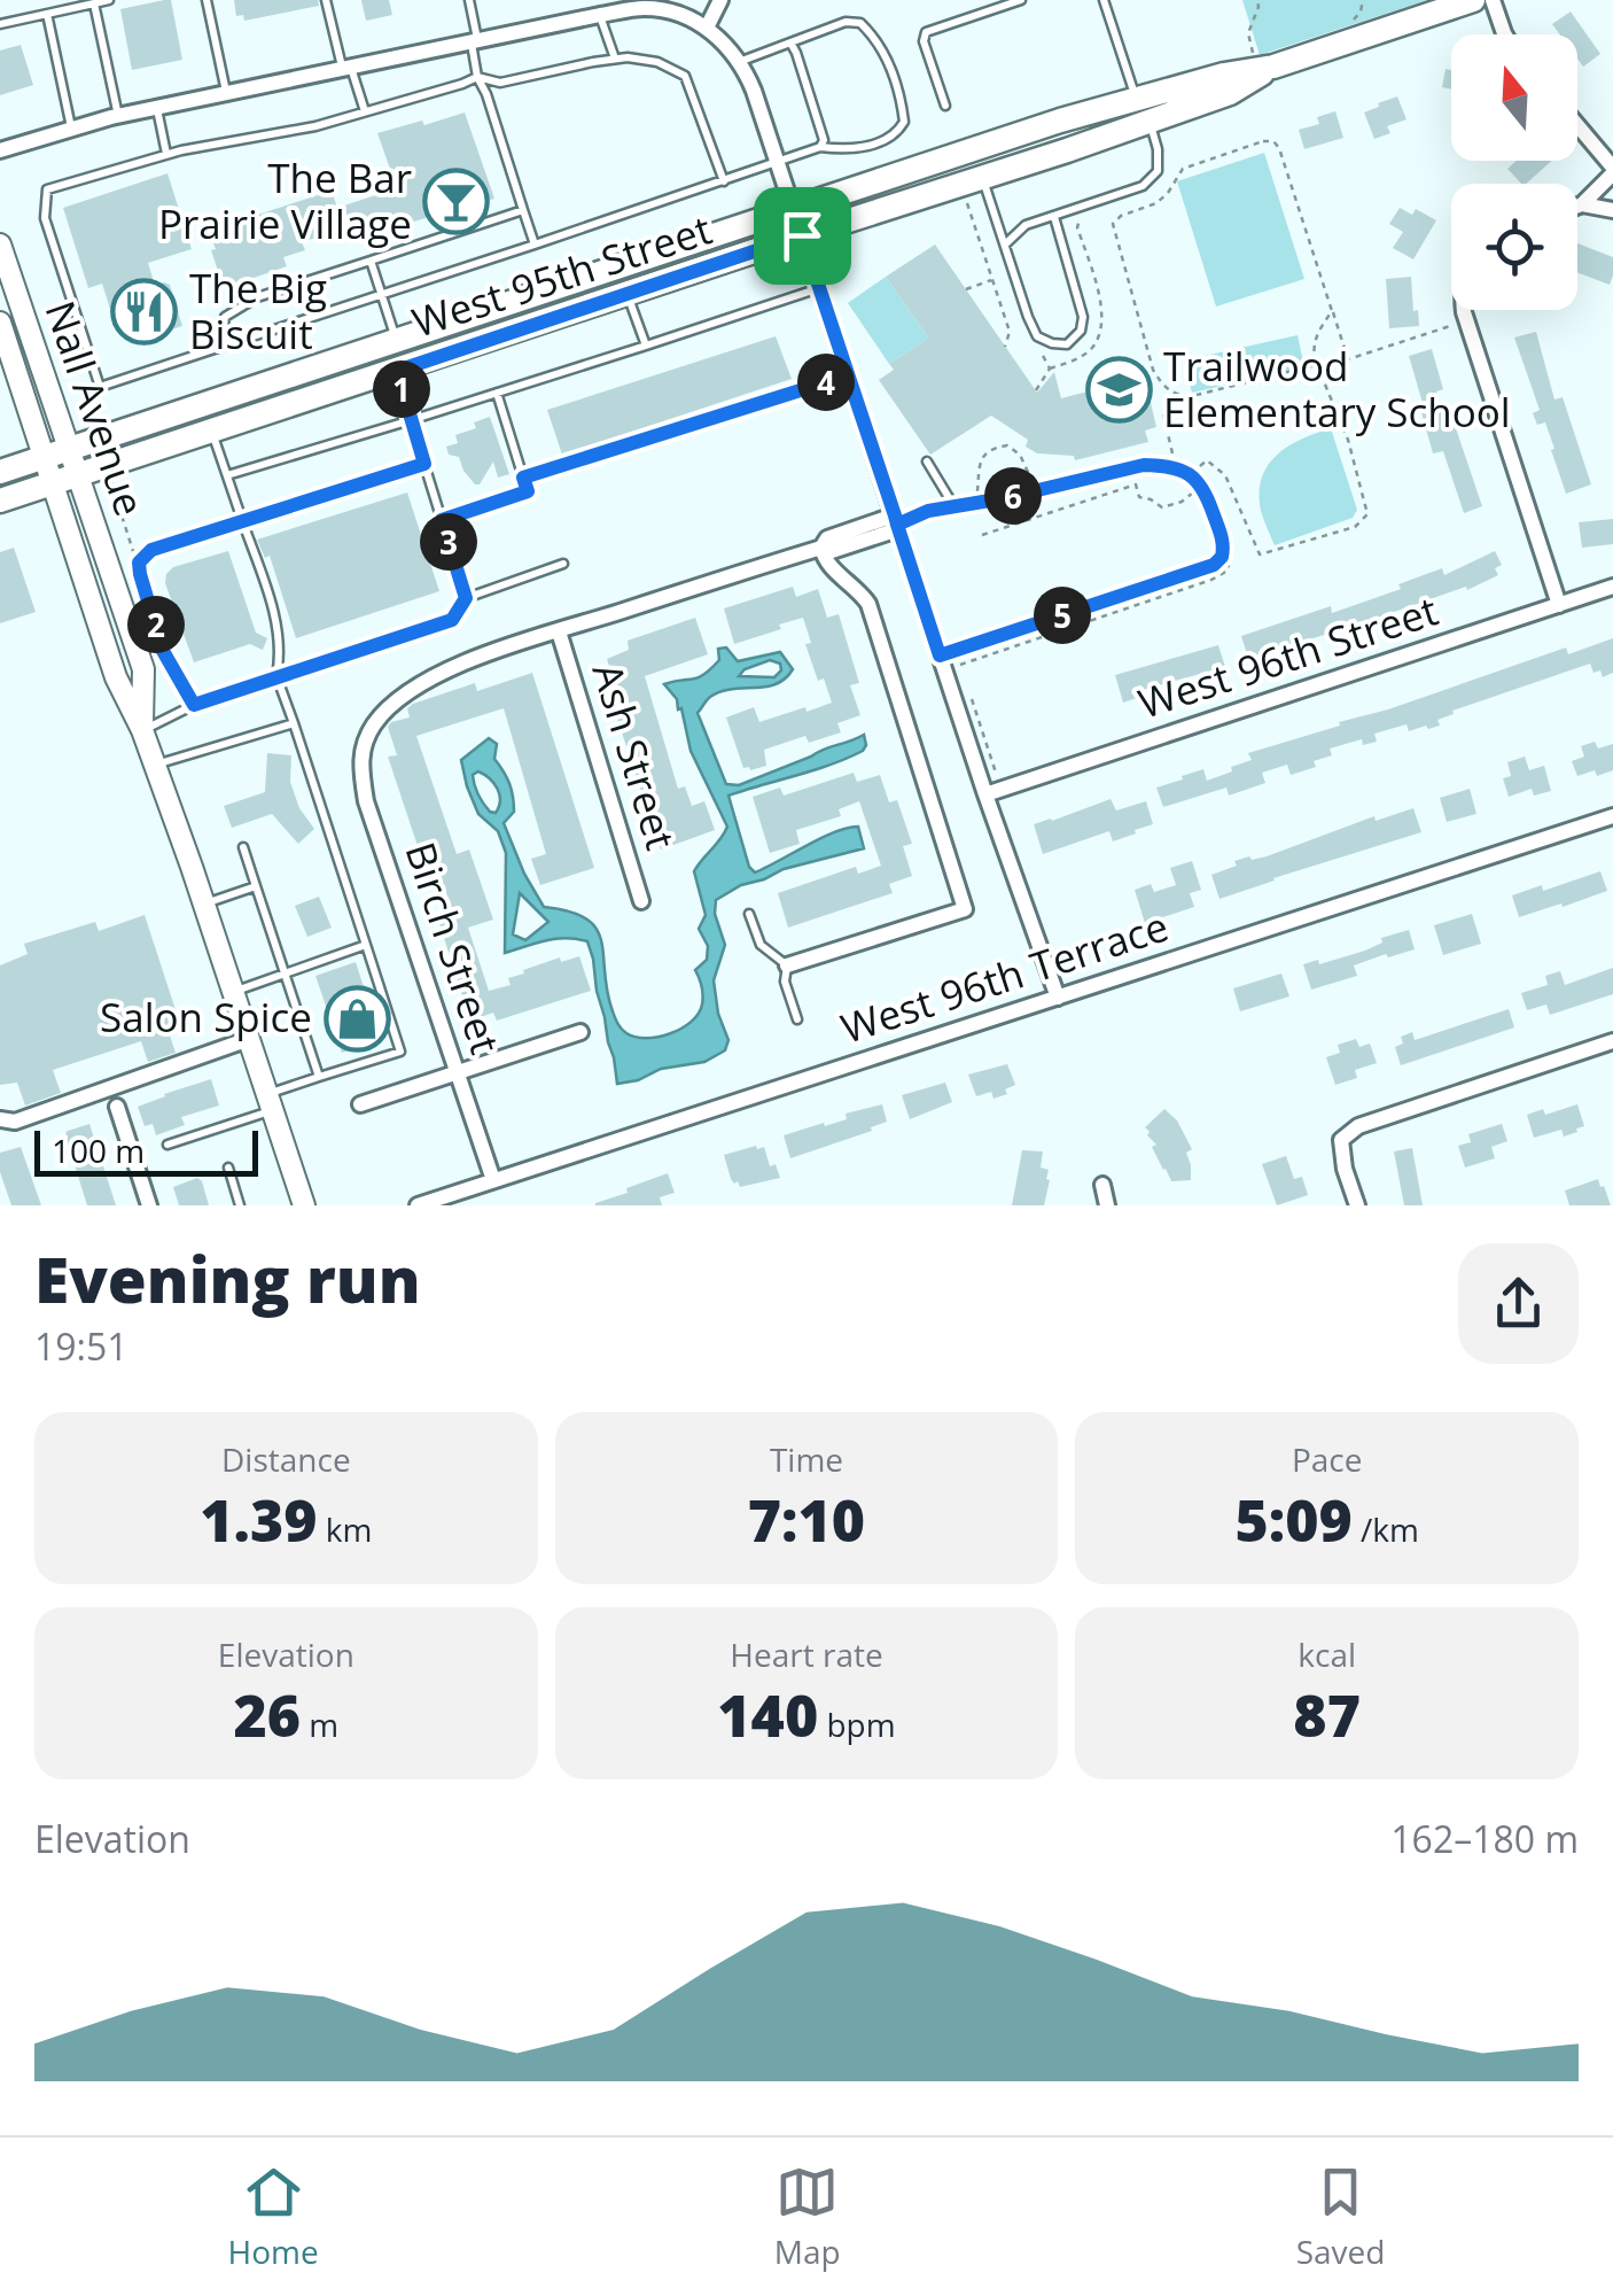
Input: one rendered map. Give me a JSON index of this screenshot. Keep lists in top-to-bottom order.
{
  "streets": {
    "main road": ["West 95th Street", "Nall Avenue"],
    "street": [
      "West 96th Street",
      "Ash Street",
      "Birch Street",
      "West 96th Terrace"
    ]
  },
  "crossings": [
    ["West 95th Street", "Nall Avenue"],
    ["Ash Street", "Birch Street"],
    ["Birch Street", "West 96th Terrace"]
  ],
  "places": {
    "bar": ["The Bar Prairie Village"],
    "restaurant": ["The Big Biscuit"],
    "school or university": ["Trailwood Elementary School"],
    "shop": ["Salon Spice"]
  },
  "scale_bar": "100 m",
  "north": "top",
  "page": {
    "pins": [
      "4",
      "1",
      "6",
      "3",
      "5",
      "2"
    ],
    "scale": "100 m",
    "heading": ["Evening run", "19:51"],
    "stats": [
      ["Distance", "1.39 km"],
      ["Time", "7:10"],
      ["Pace", "5:09 /km"],
      ["Elevation", "26 m"],
      ["Heart rate", "140 bpm"],
      ["kcal", "87"]
    ],
    "chart": ["Elevation", "162–180 m"],
    "tabs": ["Home", "Map", "Saved"]
  }
}
